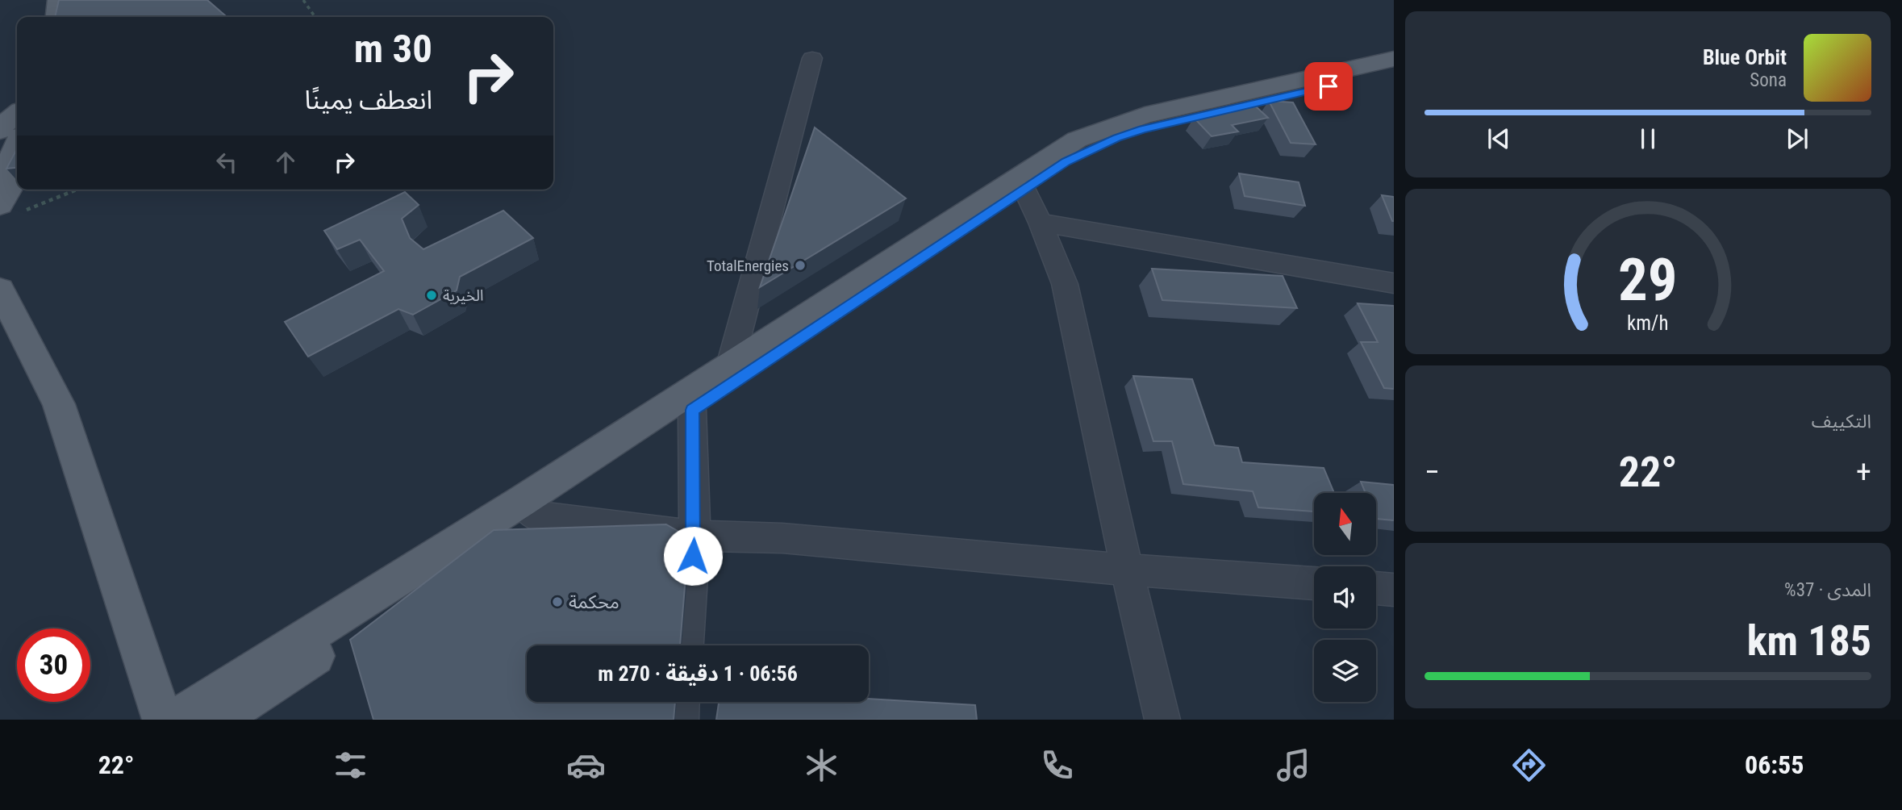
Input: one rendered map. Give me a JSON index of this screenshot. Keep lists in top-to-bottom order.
{
  "places": ["TotalEnergies", "الخيرية", "محكمة"],
  "north": "top",
  "page": {
    "turn": ["30 m", "انعطف يمينًا"],
    "song": ["Blue Orbit", "Sona"],
    "tile": [
      "التكييف",
      ["المدى · 37%", "185 km"]
    ],
    "heat": ["−", "22°", "+"],
    "limit": "30",
    "trip": "06:56 · 1 دقيقة · 270 m",
    "tabs": ["06:55", "22°"],
    "gauge": ["29", "km/h"]
  }
}
